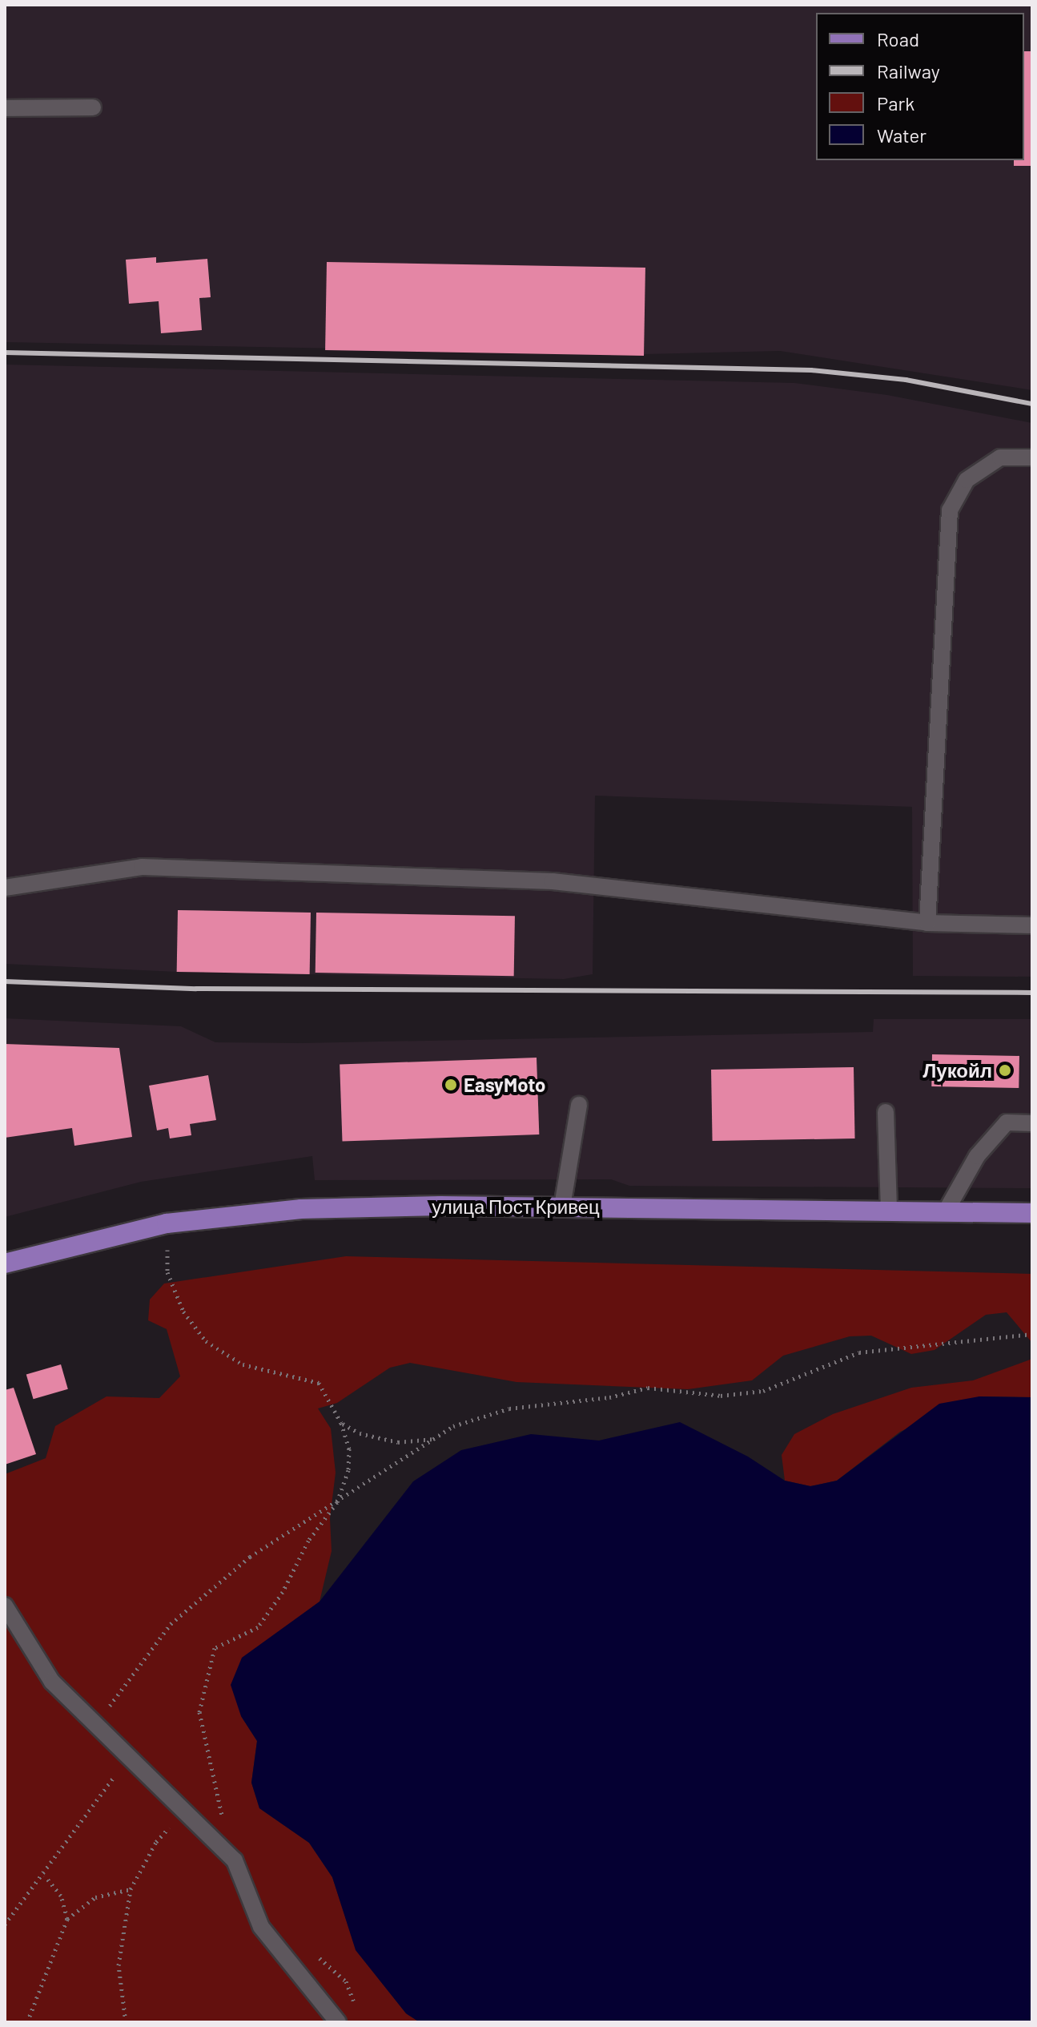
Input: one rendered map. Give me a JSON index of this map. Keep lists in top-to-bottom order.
{
  "streets": {
    "main road": ["улица Пост Кривец"]
  },
  "places": ["Лукойл", "EasyMoto"],
  "legend": [
    "Road",
    "Railway",
    "Park",
    "Water"
  ]
}
